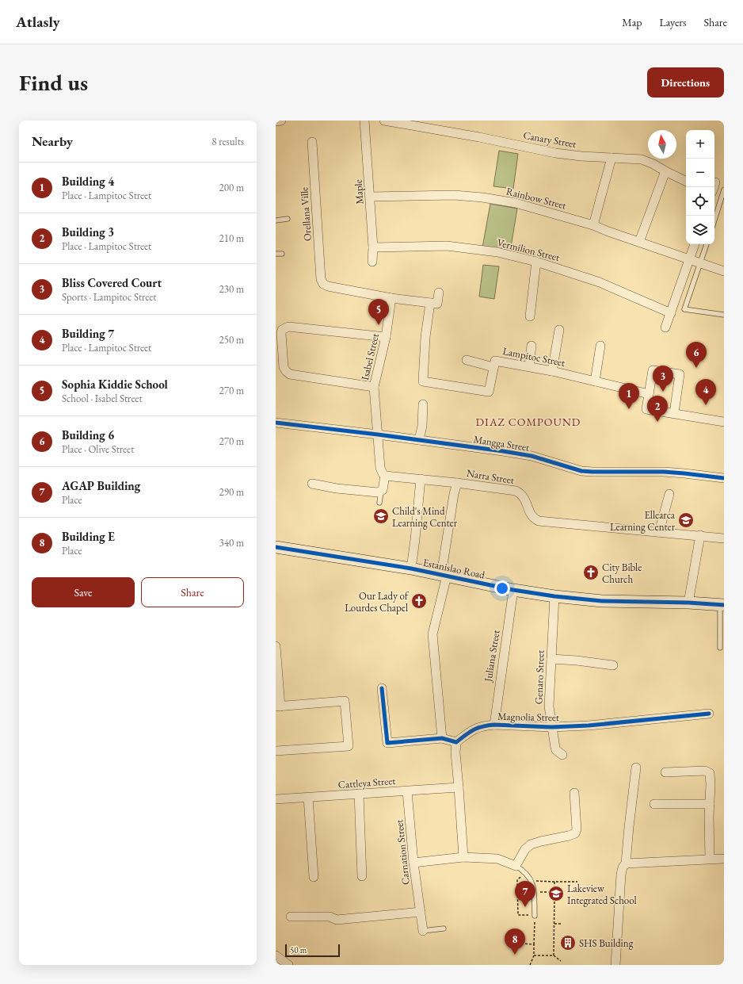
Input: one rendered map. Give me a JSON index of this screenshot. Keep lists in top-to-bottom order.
{
  "streets": {
    "street": [
      "Canary Street",
      "Maple",
      "Rainbow Street",
      "Orellana Ville",
      "Vermilion Street",
      "Isabel Street",
      "Lampitoc Street",
      "Mangga Street",
      "Narra Street",
      "Estanislao Road",
      "Juliana Street",
      "Genaro Street",
      "Magnolia Street",
      "Cattleya Street",
      "Carnation Street"
    ]
  },
  "crossings": [
    ["Maple", "Rainbow Street"],
    ["Maple", "Vermilion Street"],
    ["Orellana Ville", "Isabel Street"],
    ["Isabel Street", "Mangga Street"],
    ["Isabel Street", "Narra Street"],
    ["Estanislao Road", "Juliana Street"],
    ["Estanislao Road", "Genaro Street"],
    ["Juliana Street", "Magnolia Street"],
    ["Genaro Street", "Magnolia Street"],
    ["Cattleya Street", "Carnation Street"]
  ],
  "districts": ["DIAZ COMPOUND"],
  "places": {
    "school or university": ["Child's Mind Learning Center", "Ellearca Learning Center", "Lakeview Integrated School"],
    "church": ["City Bible Church", "Our Lady of Lourdes Chapel"],
    "building": ["SHS Building"]
  },
  "scale_bar": "50 m",
  "north": "top",
  "page": {
    "header": "Atlasly",
    "nav": ["Map", "Layers", "Share"],
    "buttons": [
      "Directions",
      ["Save", "Share"]
    ],
    "title": "Find us",
    "heading": ["Nearby", "8 results"],
    "map_buttons": ["+", "−"],
    "list": [
      {
        "mark": "1",
        "name": "Building 4",
        "note": "Place · Lampitoc Street",
        "value": "200 m"
      },
      {
        "mark": "2",
        "name": "Building 3",
        "note": "Place · Lampitoc Street",
        "value": "210 m"
      },
      {
        "mark": "3",
        "name": "Bliss Covered Court",
        "note": "Sports · Lampitoc Street",
        "value": "230 m"
      },
      {
        "mark": "4",
        "name": "Building 7",
        "note": "Place · Lampitoc Street",
        "value": "250 m"
      },
      {
        "mark": "5",
        "name": "Sophia Kiddie School",
        "note": "School · Isabel Street",
        "value": "270 m"
      },
      {
        "mark": "6",
        "name": "Building 6",
        "note": "Place · Olive Street",
        "value": "270 m"
      },
      {
        "mark": "7",
        "name": "AGAP Building",
        "note": "Place",
        "value": "290 m"
      },
      {
        "mark": "8",
        "name": "Building E",
        "note": "Place",
        "value": "340 m"
      }
    ],
    "pins": [
      "5",
      "6",
      "3",
      "4",
      "1",
      "2",
      "7",
      "8"
    ],
    "scale": "50 m"
  }
}
